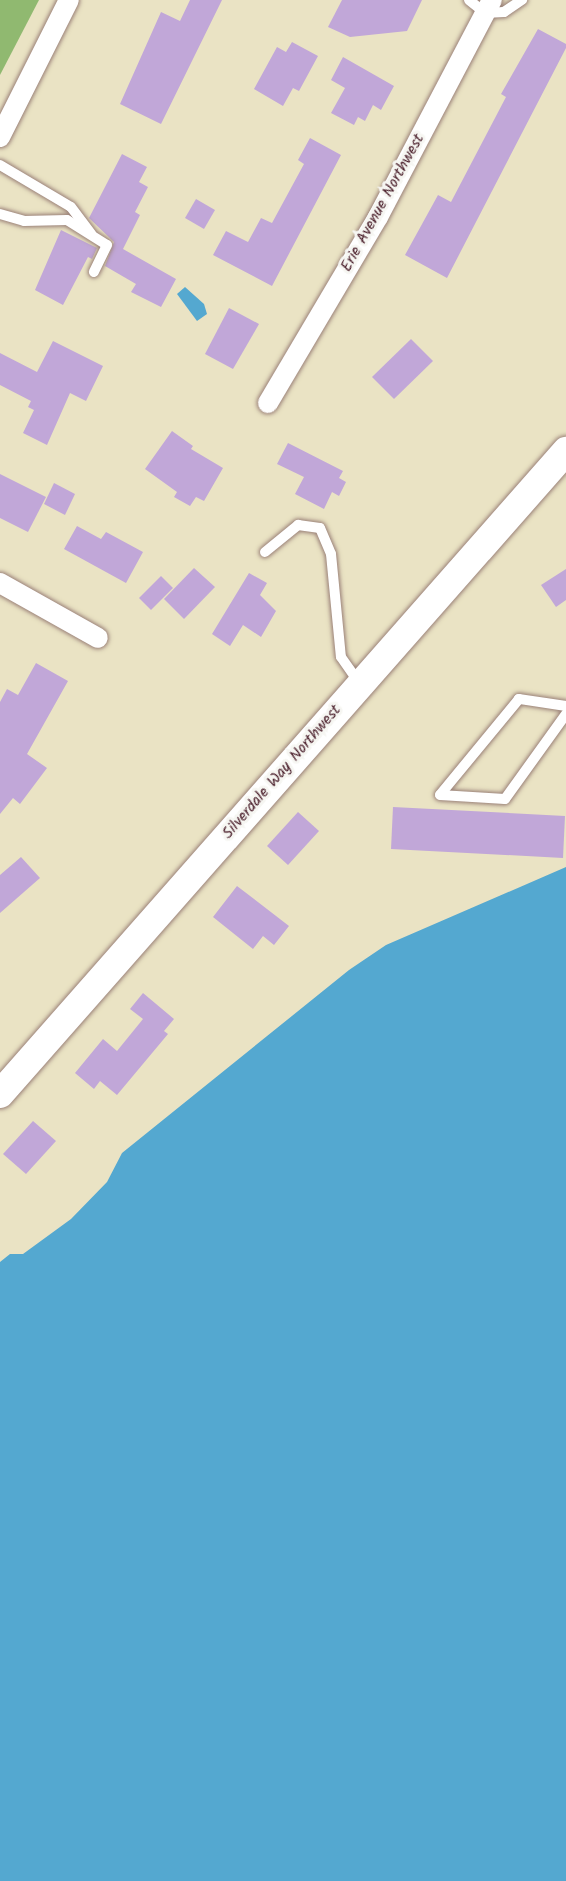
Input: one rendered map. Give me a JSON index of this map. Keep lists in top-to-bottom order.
{
  "streets": {
    "main road": ["Silverdale Way Northwest"],
    "street": ["Erie Avenue Northwest"]
  }
}
